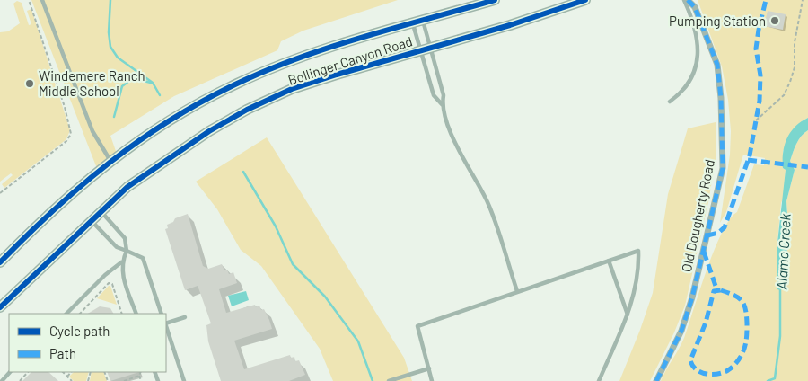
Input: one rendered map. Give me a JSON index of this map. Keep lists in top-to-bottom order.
{
  "streets": {
    "main road": ["Bollinger Canyon Road"],
    "street": ["Old Dougherty Road"]
  },
  "water": ["Alamo Creek"],
  "places": ["Pumping Station", "Windemere Ranch Middle School"],
  "legend": ["Cycle path", "Path"]
}
